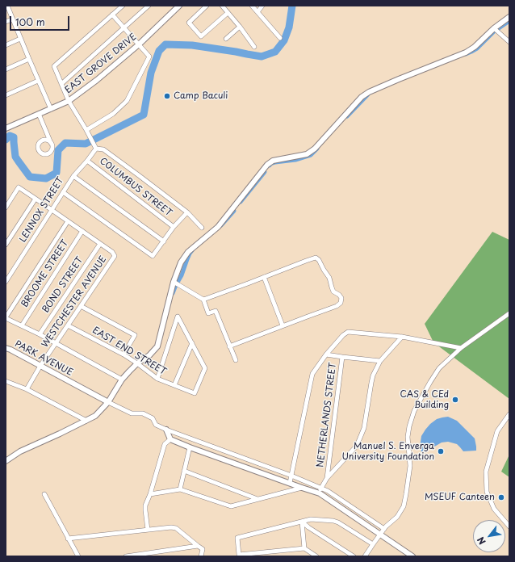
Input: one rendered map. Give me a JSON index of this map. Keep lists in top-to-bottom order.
{
  "streets": {
    "street": [
      "EAST GROVE DRIVE",
      "COLUMBUS STREET",
      "LENNOX STREET",
      "BROOME STREET",
      "BOND STREET",
      "WESTCHESTER AVENUE",
      "EAST END STREET",
      "PARK AVENUE",
      "NETHERLANDS STREET"
    ]
  },
  "crossings": [
    ["COLUMBUS STREET", "LENNOX STREET"],
    ["BOND STREET", "WESTCHESTER AVENUE"],
    ["WESTCHESTER AVENUE", "EAST END STREET"],
    ["WESTCHESTER AVENUE", "PARK AVENUE"]
  ],
  "places": [
    "Camp Baculi",
    "CAS & CEd Building",
    "Manuel S. Enverga University Foundation",
    "MSEUF Canteen"
  ],
  "scale_bar": "100 m",
  "north": "bottom left"
}
